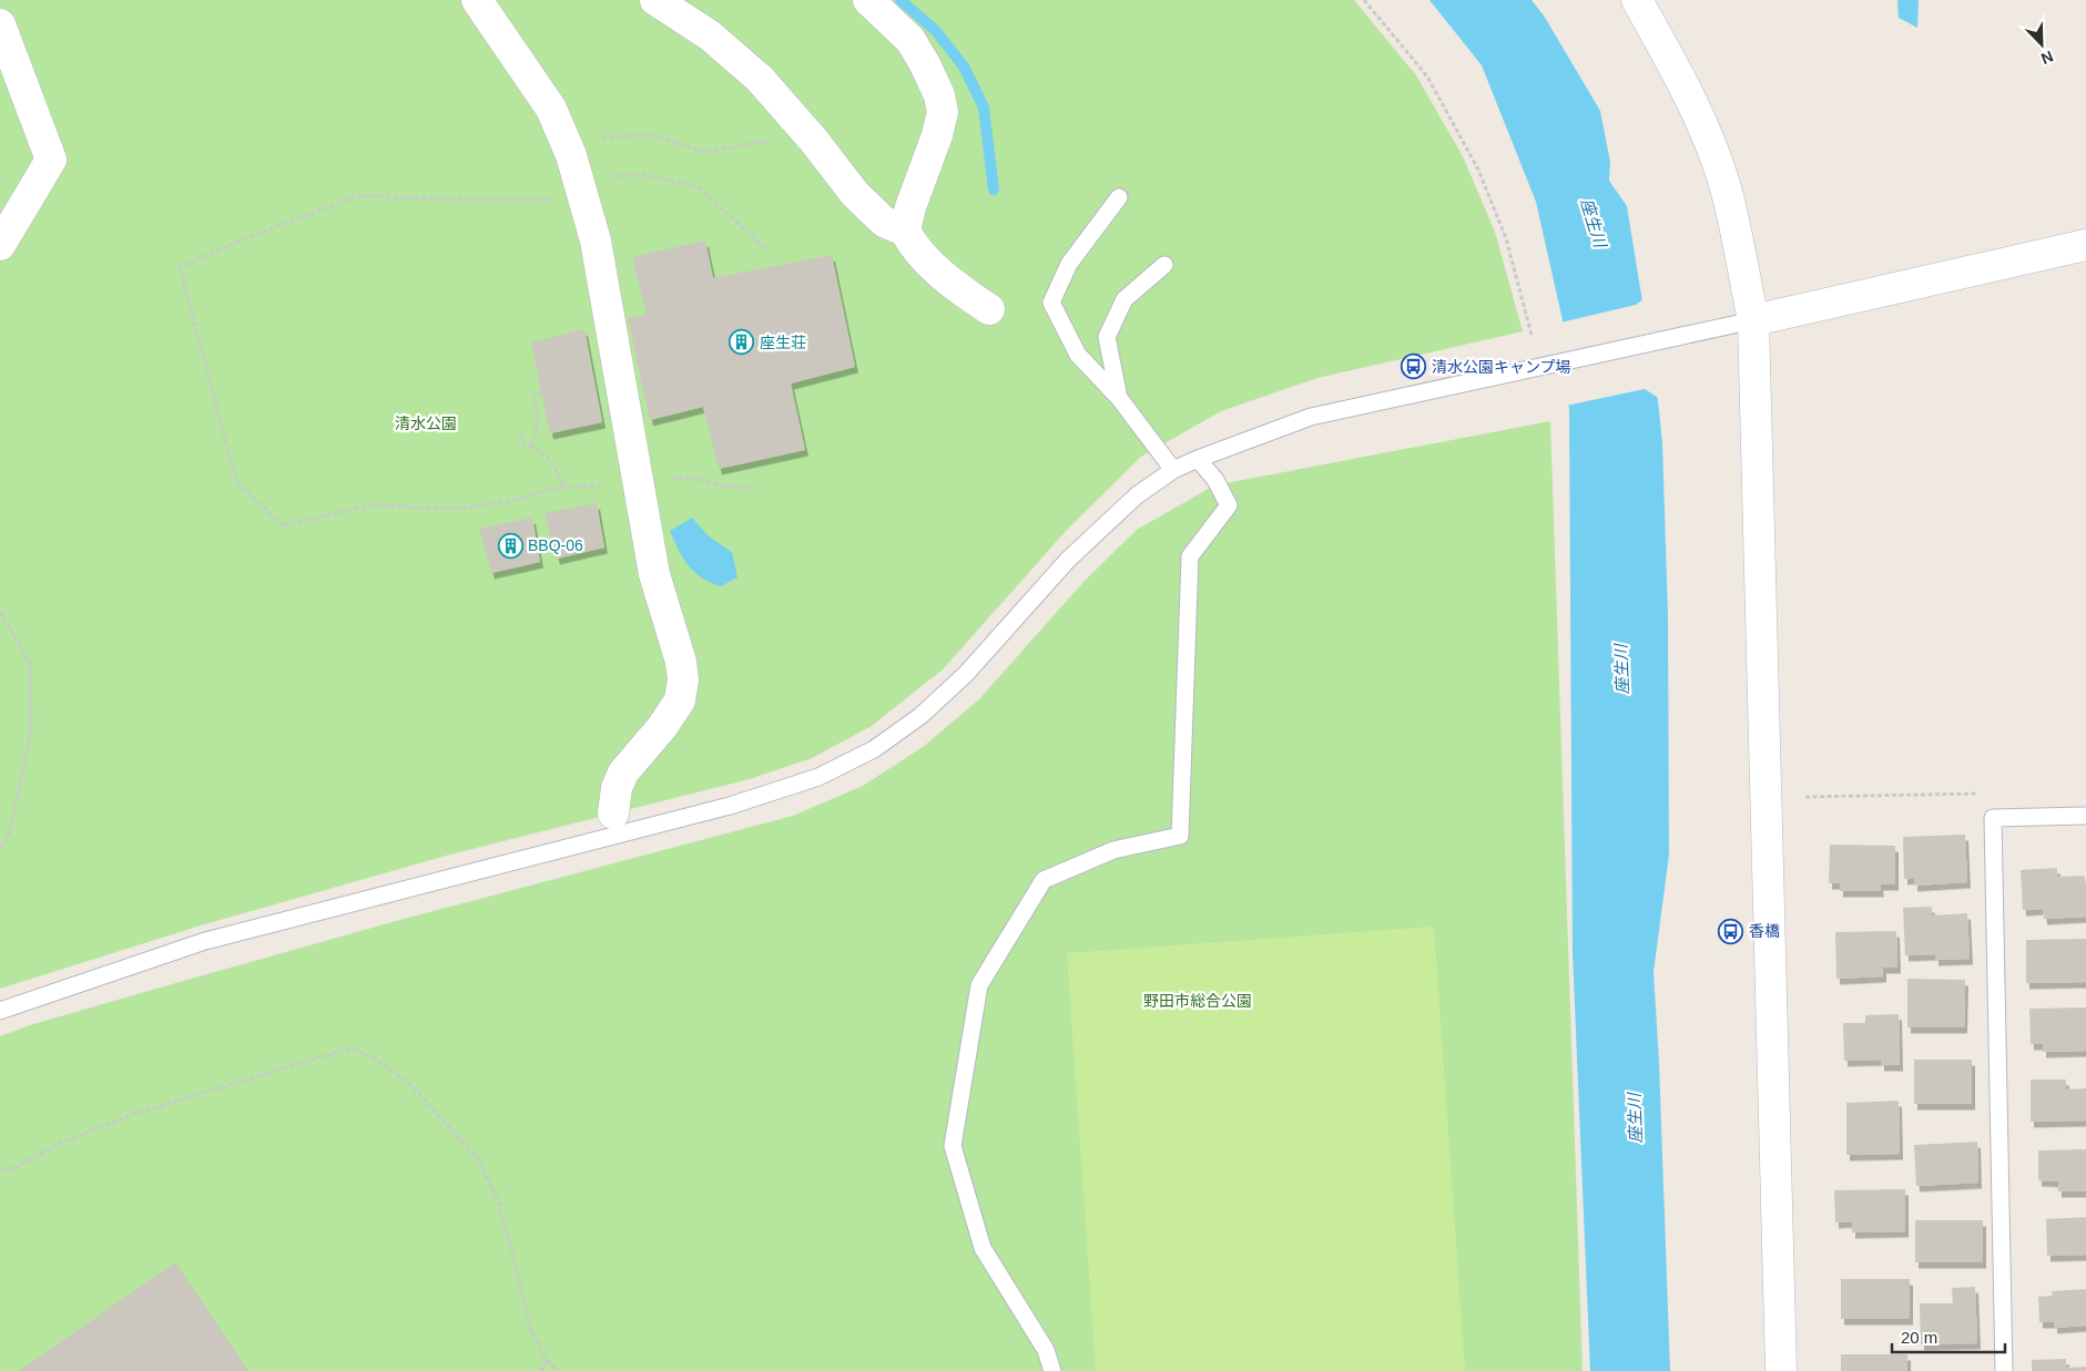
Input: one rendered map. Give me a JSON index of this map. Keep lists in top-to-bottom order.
{
  "water": ["座生川"],
  "parks": ["清水公園", "野田市総合公園"],
  "places": {
    "building": ["座生荘", "BBQ-06"],
    "bus stop": ["清水公園キャンプ場", "香橋"]
  },
  "scale_bar": "20 m",
  "north": "bottom right"
}
